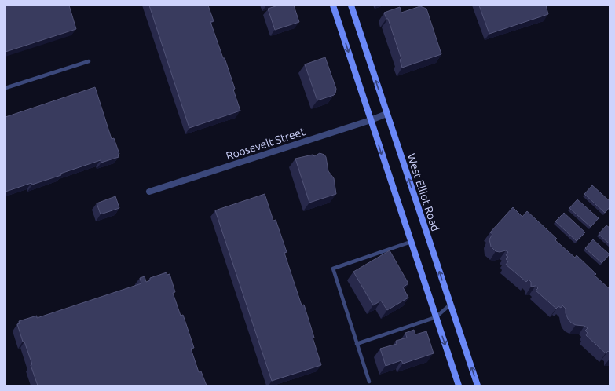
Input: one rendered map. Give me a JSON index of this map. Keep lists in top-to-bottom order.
{
  "streets": {
    "main road": ["West Elliot Road"],
    "street": ["Roosevelt Street"]
  },
  "crossings": [
    ["Roosevelt Street", "West Elliot Road"]
  ]
}
